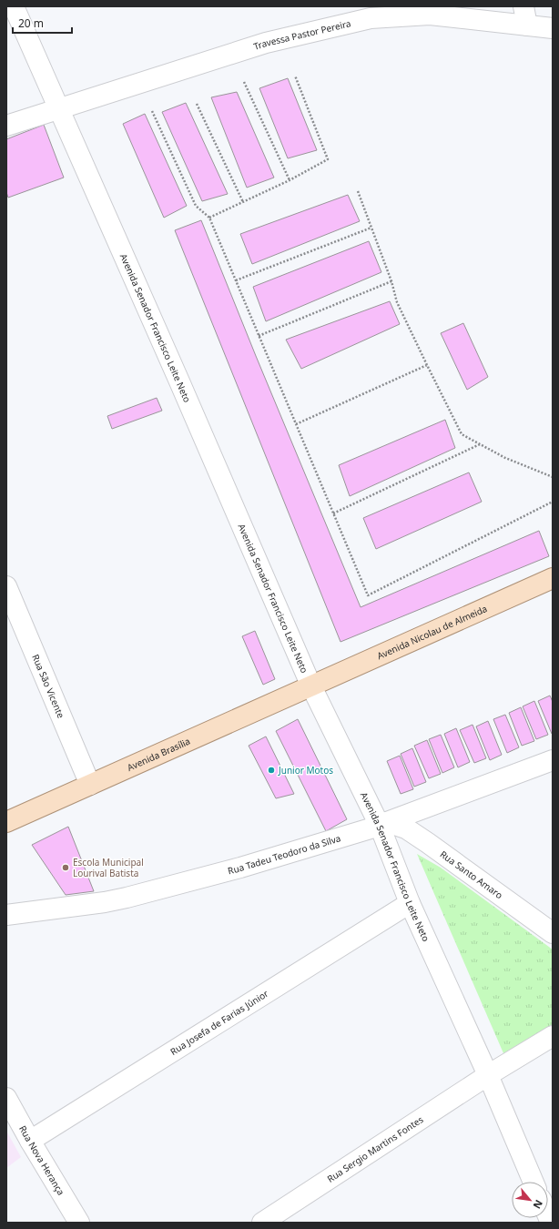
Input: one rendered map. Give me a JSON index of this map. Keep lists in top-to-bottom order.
{
  "streets": {
    "main road": ["Avenida Nicolau de Almeida", "Avenida Brasília"],
    "street": [
      "Travessa Pastor Pereira",
      "Avenida Senador Francisco Leite Neto",
      "Rua São Vicente",
      "Rua Tadeu Teodoro da Silva",
      "Rua Santo Amaro",
      "Rua Josefa de Farias Júnior",
      "Rua Sergio Martins Fontes",
      "Rua Nova Herança"
    ]
  },
  "crossings": [
    ["Travessa Pastor Pereira", "Avenida Senador Francisco Leite Neto"],
    ["Avenida Senador Francisco Leite Neto", "Avenida Nicolau de Almeida"],
    ["Avenida Senador Francisco Leite Neto", "Avenida Brasília"],
    ["Avenida Senador Francisco Leite Neto", "Rua Tadeu Teodoro da Silva"],
    ["Avenida Senador Francisco Leite Neto", "Rua Santo Amaro"],
    ["Avenida Senador Francisco Leite Neto", "Rua Josefa de Farias Júnior"],
    ["Avenida Senador Francisco Leite Neto", "Rua Sergio Martins Fontes"],
    ["Avenida Nicolau de Almeida", "Avenida Brasília"],
    ["Rua São Vicente", "Avenida Brasília"],
    ["Rua Tadeu Teodoro da Silva", "Rua Santo Amaro"],
    ["Rua Josefa de Farias Júnior", "Rua Nova Herança"]
  ],
  "places": ["Junior Motos", "Escola Municipal Lourival Batista"],
  "scale_bar": "20 m",
  "north": "bottom right"
}
